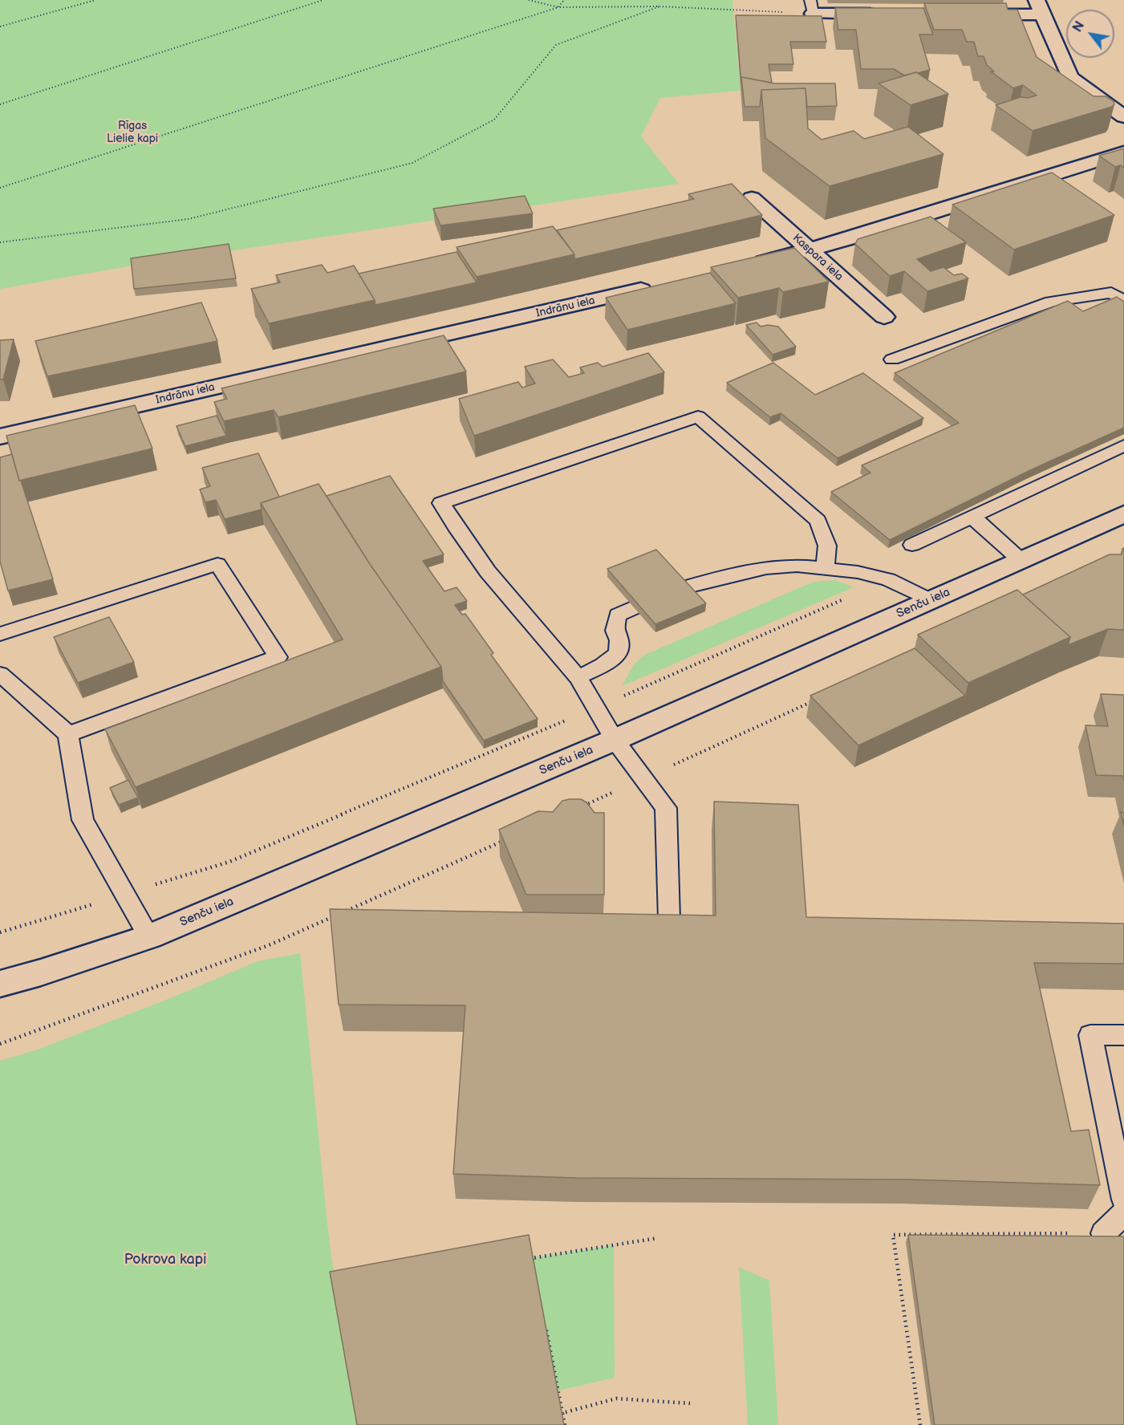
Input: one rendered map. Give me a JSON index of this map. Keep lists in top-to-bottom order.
{
  "streets": {
    "street": ["Kaspara iela", "Indrānu iela", "Senču iela"]
  },
  "parks": ["Rīgas Lielie kapi", "Pokrova kapi"],
  "north": "top left"
}
